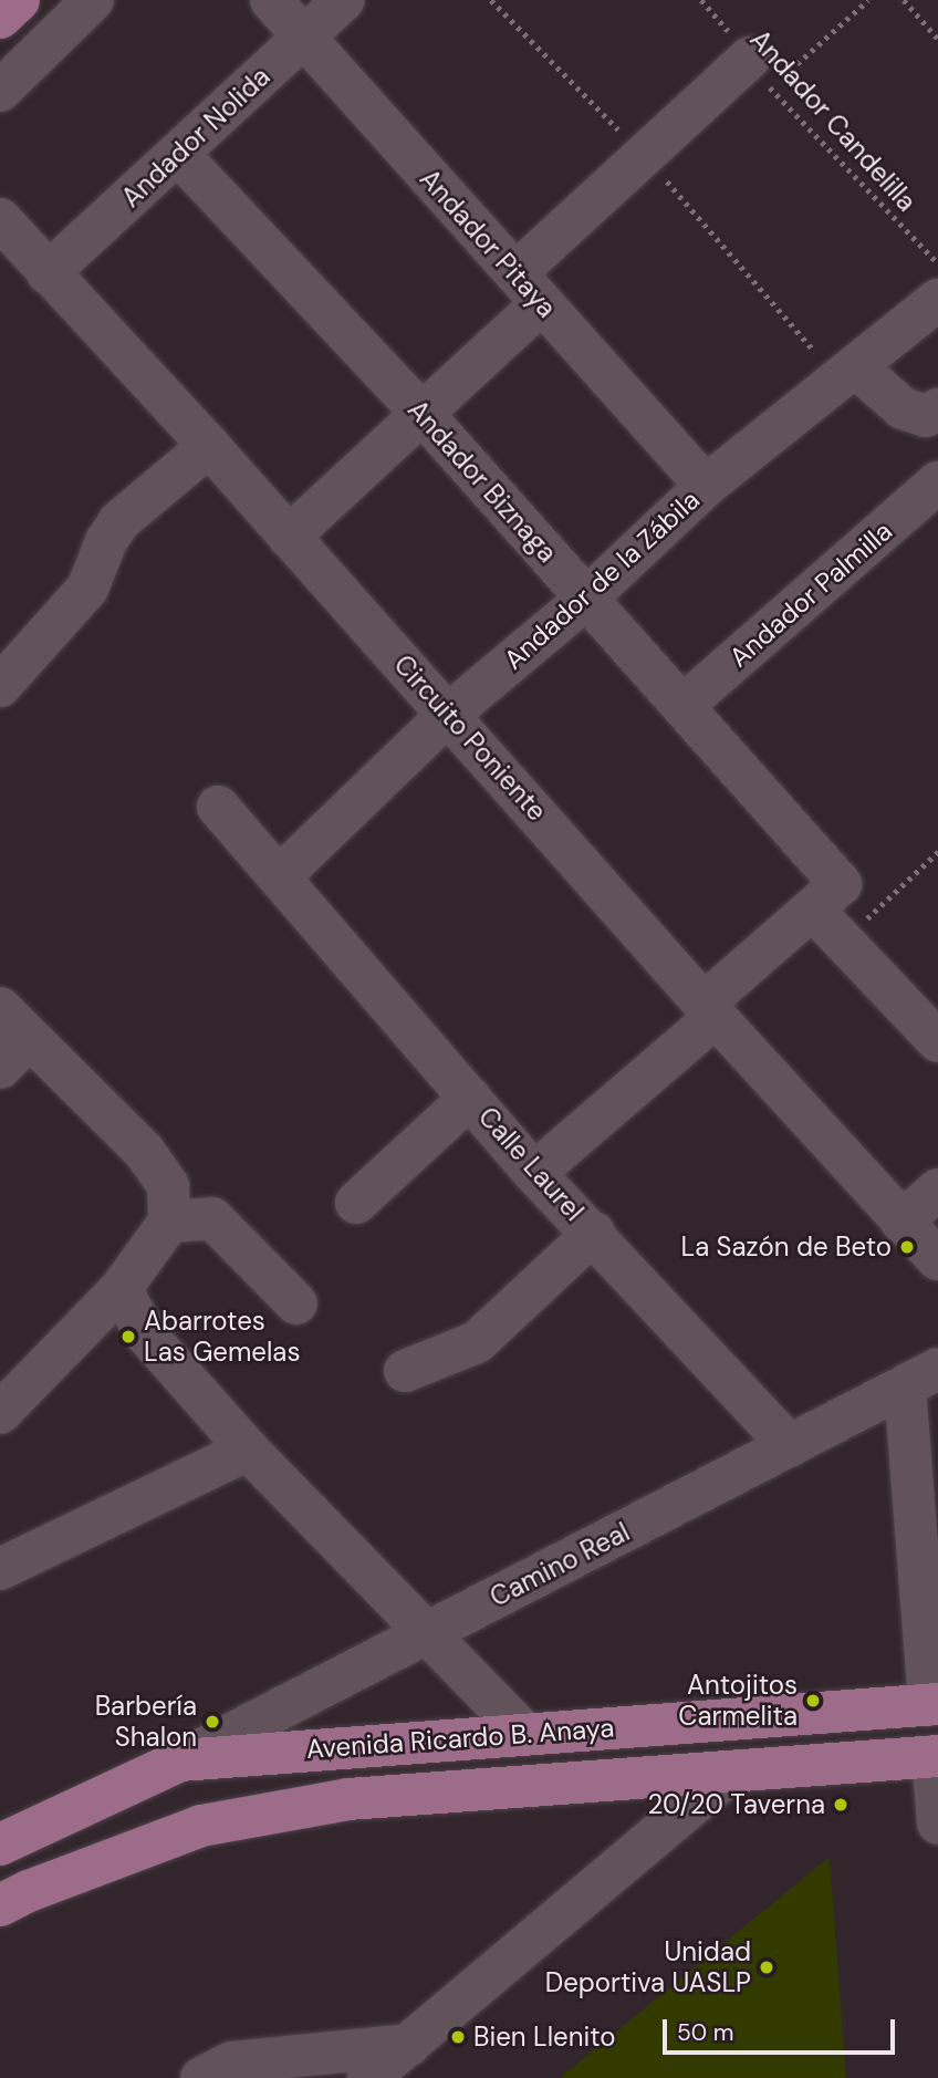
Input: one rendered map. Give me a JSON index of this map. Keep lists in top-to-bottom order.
{
  "streets": {
    "main road": ["Avenida Ricardo B. Anaya"],
    "street": [
      "Andador Nolida",
      "Andador Pitaya",
      "Andador Biznaga",
      "Andador de la Zábila",
      "Andador Palmilla",
      "Circuito Poniente",
      "Calle Laurel",
      "Camino Real"
    ],
    "path": ["Andador Candelilla"]
  },
  "crossings": [
    ["Andador Nolida", "Andador Pitaya"],
    ["Andador Nolida", "Andador Biznaga"],
    ["Andador Nolida", "Circuito Poniente"],
    ["Andador Pitaya", "Andador de la Zábila"],
    ["Andador Biznaga", "Andador de la Zábila"],
    ["Andador Biznaga", "Andador Palmilla"],
    ["Andador de la Zábila", "Circuito Poniente"],
    ["Andador de la Zábila", "Calle Laurel"],
    ["Calle Laurel", "Camino Real"],
    ["Camino Real", "Avenida Ricardo B. Anaya"]
  ],
  "places": [
    "La Sazón de Beto",
    "Abarrotes Las Gemelas",
    "Antojitos Carmelita",
    "Barbería Shalon",
    "20/20 Taverna",
    "Unidad Deportiva UASLP",
    "Bien Llenito"
  ],
  "scale_bar": "50 m"
}
